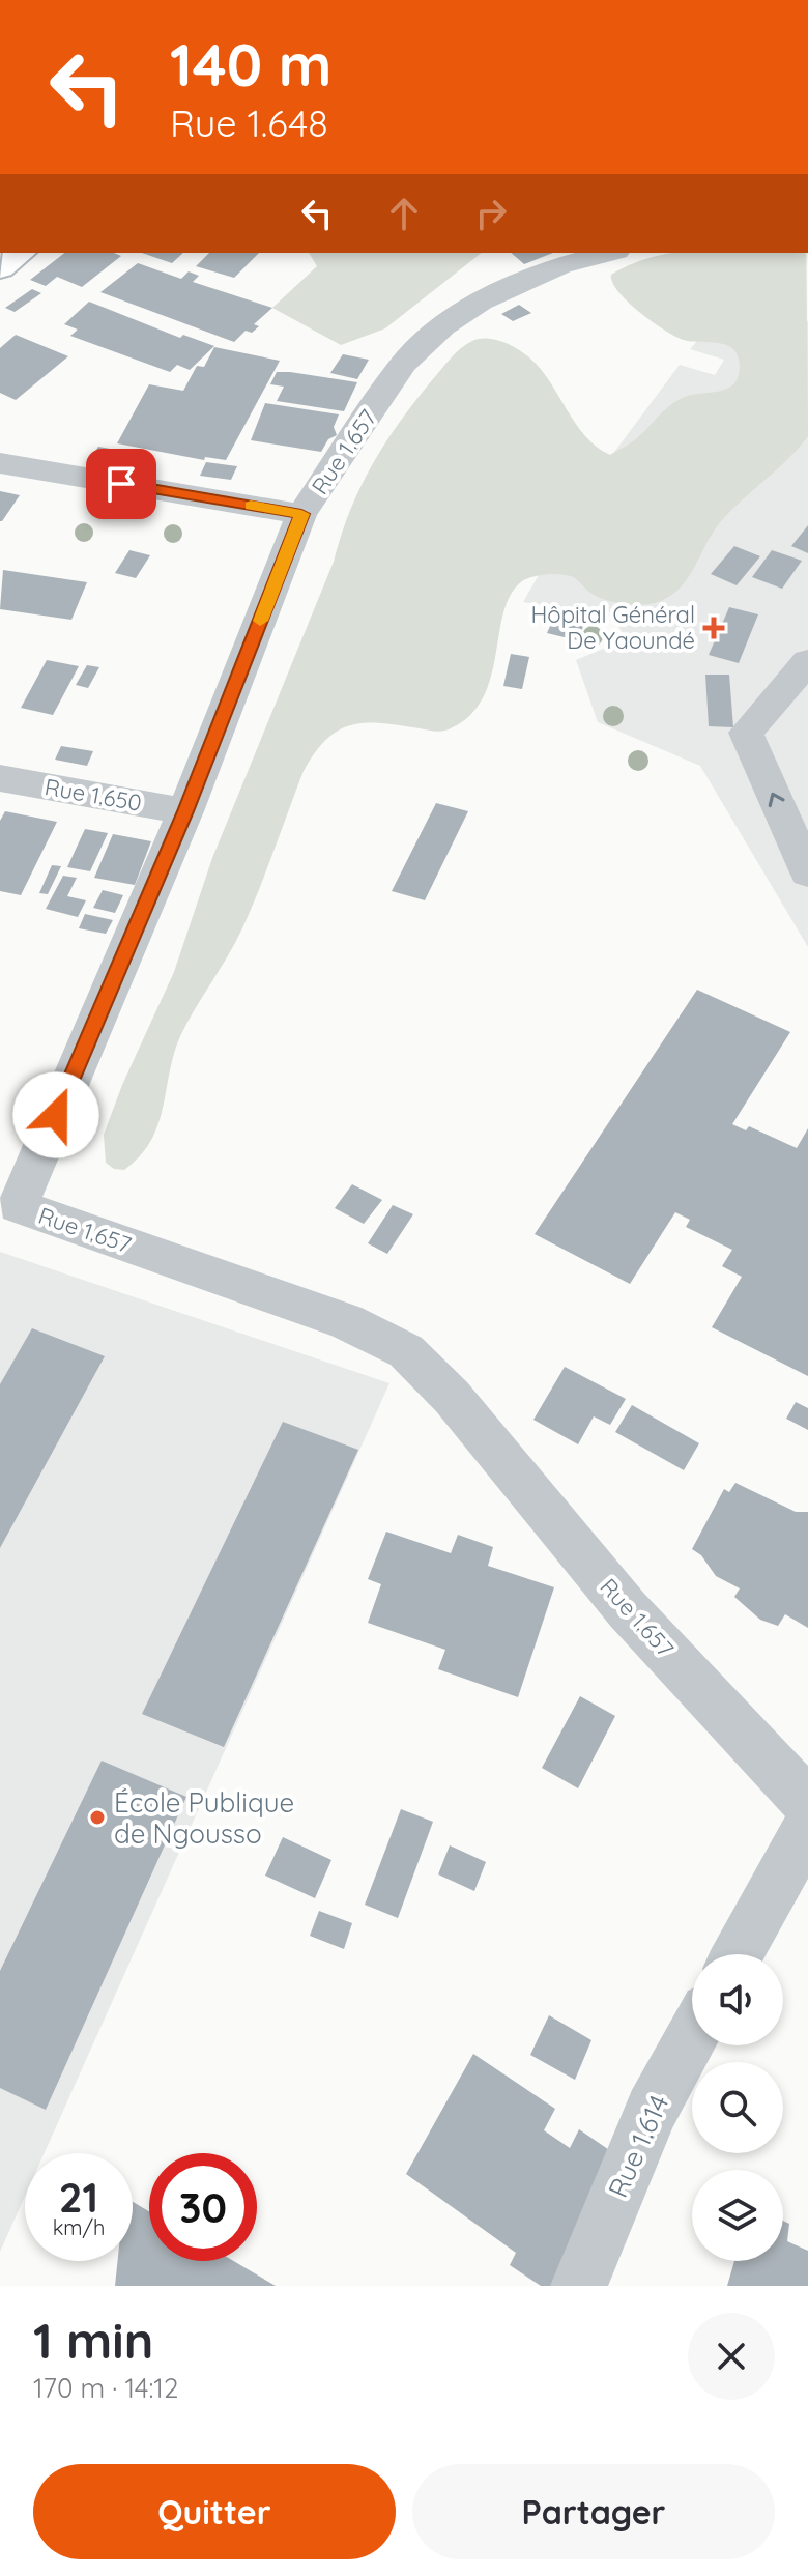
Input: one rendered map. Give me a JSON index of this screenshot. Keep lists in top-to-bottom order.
{
  "streets": {
    "street": ["Rue 1.657", "Rue 1.650", "Rue 1.614"]
  },
  "crossings": [
    ["Rue 1.657", "Rue 1.650"]
  ],
  "places": {
    "health": ["Hôpital Général De Yaoundé"],
    "other": ["École Publique de Ngousso"]
  },
  "page": {
    "turn": ["140 m", "Rue 1.648"],
    "speed": "21 km/h",
    "limit": "30",
    "heading": ["1 min", "170 m · 14:12"],
    "buttons": ["Quitter", "Partager"]
  }
}
